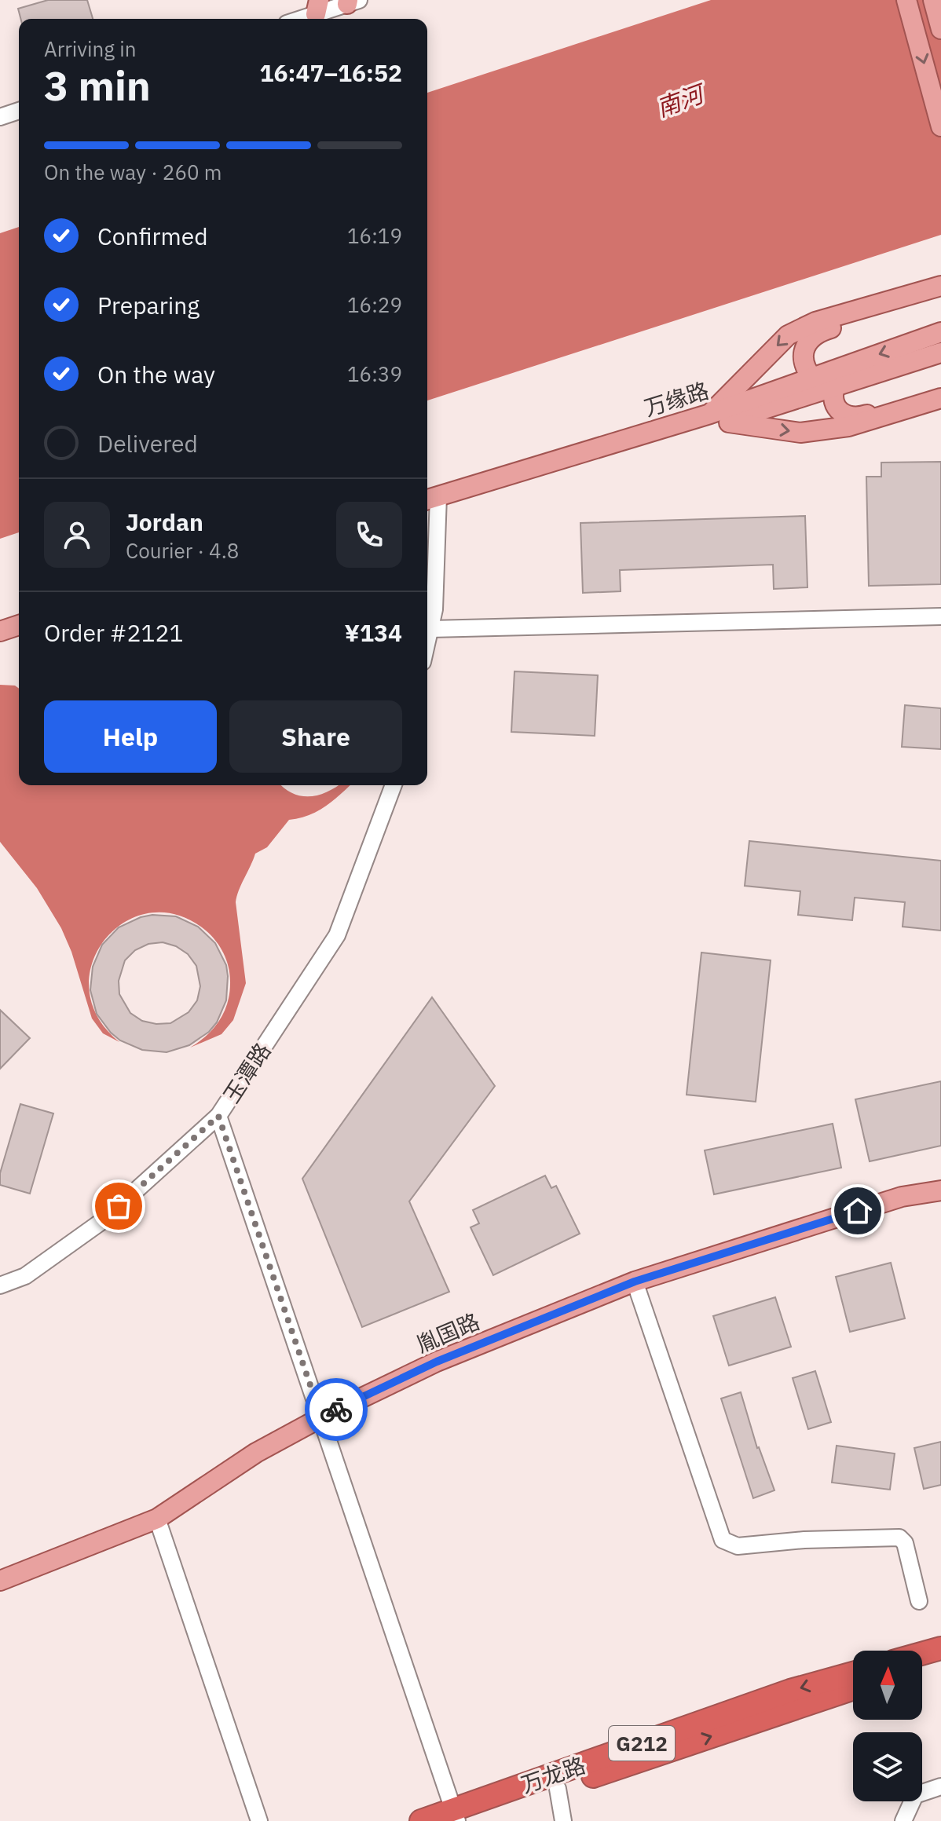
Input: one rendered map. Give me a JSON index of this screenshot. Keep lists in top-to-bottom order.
{
  "streets": {
    "highway": ["G212", "万龙路"],
    "main road": ["万缘路", "胤国路"],
    "street": ["玉潭路"]
  },
  "water": ["南河"],
  "north": "top",
  "page": {
    "heading": ["3 min", "Arriving in", "16:47–16:52"],
    "panel": [
      "Jordan",
      "Courier · 4.8",
      "Order #2121",
      "¥134"
    ],
    "bar": "On the way · 260 m",
    "list": [
      ["Confirmed", "16:19"],
      ["Preparing", "16:29"],
      ["On the way", "16:39"],
      "Delivered"
    ],
    "buttons": ["Help", "Share"]
  }
}
